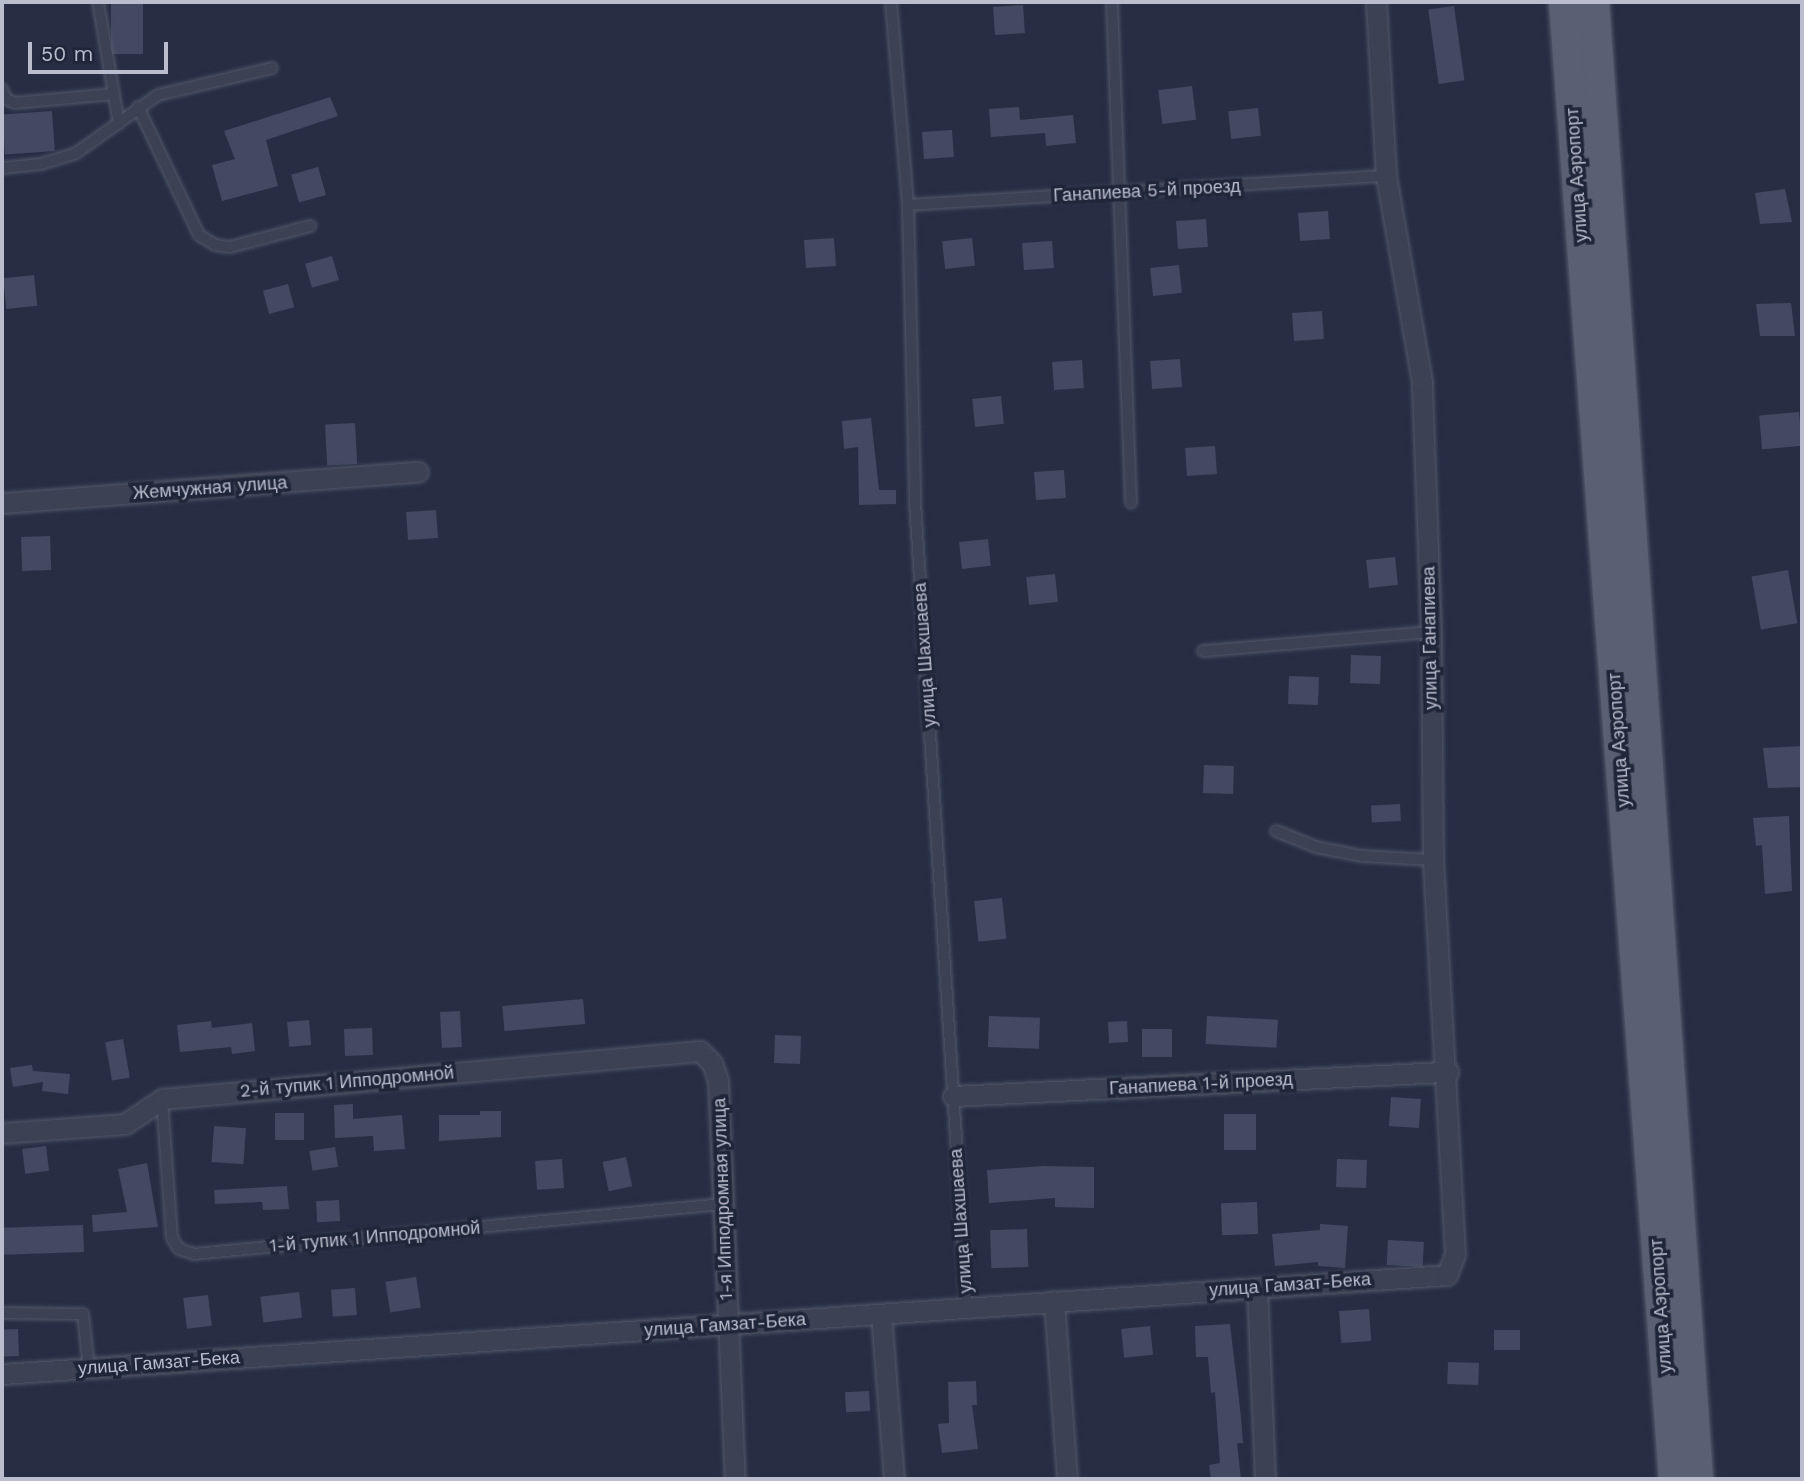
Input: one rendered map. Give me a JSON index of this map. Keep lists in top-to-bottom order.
{
  "streets": {
    "main road": ["улица Аэропорт"],
    "street": [
      "Жемчужная улица",
      "улица Ганапиева",
      "2-й тупик 1 Ипподромной",
      "Ганапиева 1-й проезд",
      "1-я Ипподромная улица",
      "улица Гамзат-Бека"
    ],
    "lane": ["Ганапиева 5-й проезд", "улица Шахшаева", "1-й тупик 1 Ипподромной"]
  },
  "crossings": [
    ["Ганапиева 5-й проезд", "улица Ганапиева"],
    ["Ганапиева 5-й проезд", "улица Шахшаева"],
    ["улица Ганапиева", "Ганапиева 1-й проезд"],
    ["улица Ганапиева", "улица Гамзат-Бека"],
    ["улица Шахшаева", "Ганапиева 1-й проезд"],
    ["улица Шахшаева", "улица Гамзат-Бека"],
    ["2-й тупик 1 Ипподромной", "1-я Ипподромная улица"],
    ["2-й тупик 1 Ипподромной", "1-й тупик 1 Ипподромной"],
    ["1-я Ипподромная улица", "1-й тупик 1 Ипподромной"],
    ["1-я Ипподромная улица", "улица Гамзат-Бека"]
  ],
  "scale_bar": "50 m"
}
